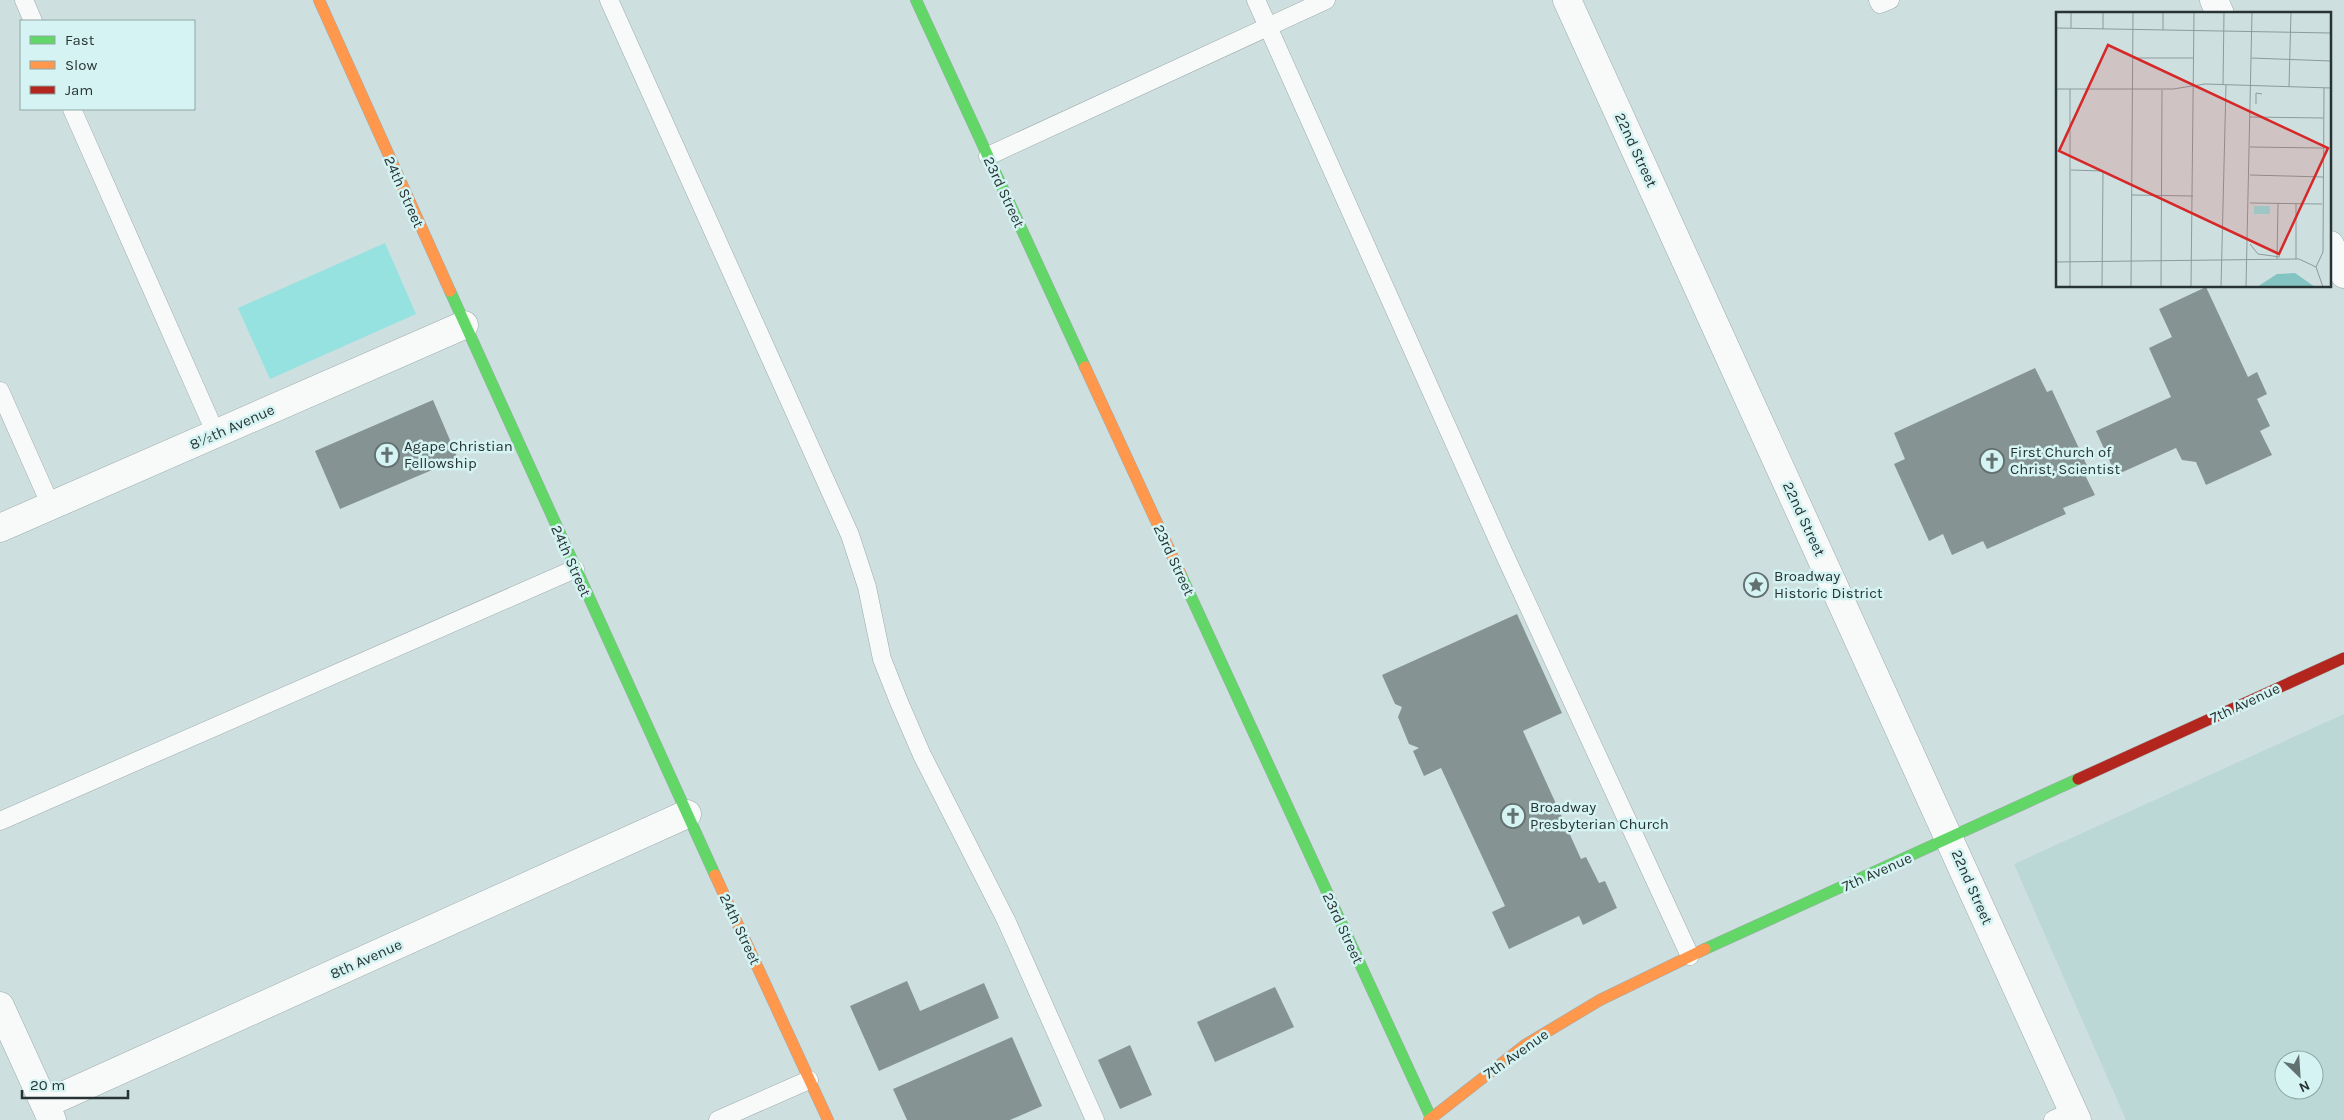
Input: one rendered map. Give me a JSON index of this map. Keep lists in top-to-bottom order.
{
  "streets": {
    "street": [
      "22nd Street",
      "24th Street",
      "23rd Street",
      "8½th Avenue",
      "7th Avenue",
      "8th Avenue"
    ]
  },
  "crossings": [
    ["22nd Street", "7th Avenue"],
    ["24th Street", "8½th Avenue"],
    ["24th Street", "8th Avenue"],
    ["23rd Street", "7th Avenue"]
  ],
  "places": {
    "church": ["Agape Christian Fellowship", "First Church of Christ, Scientist", "Broadway Presbyterian Church"],
    "place": ["Broadway Historic District"]
  },
  "legend": ["Fast", "Slow", "Jam"],
  "scale_bar": "20 m",
  "north": "bottom right"
}
